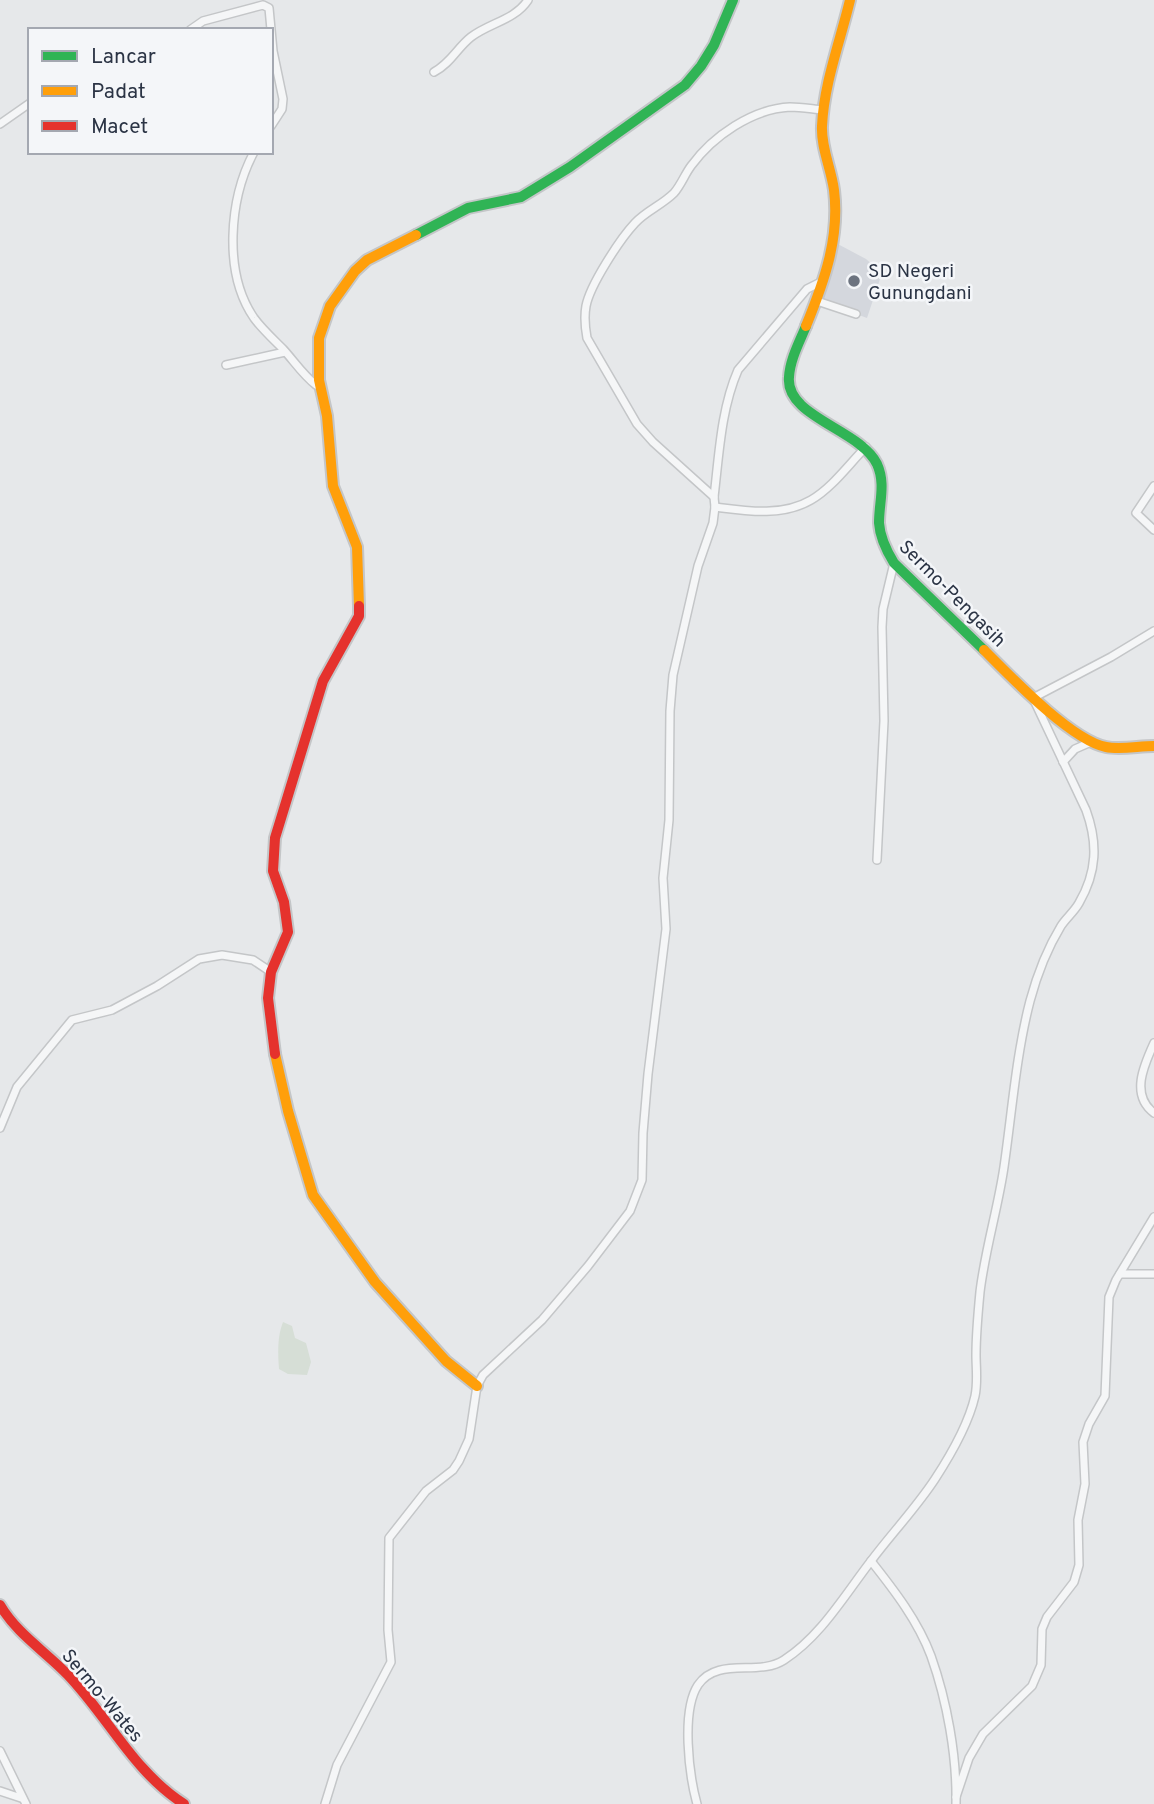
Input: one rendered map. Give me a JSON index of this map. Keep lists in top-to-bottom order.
{
  "streets": {
    "street": ["Sermo-Pengasih", "Sermo-Wates"]
  },
  "places": ["SD Negeri Gunungdani"],
  "legend": ["Lancar", "Padat", "Macet"]
}
